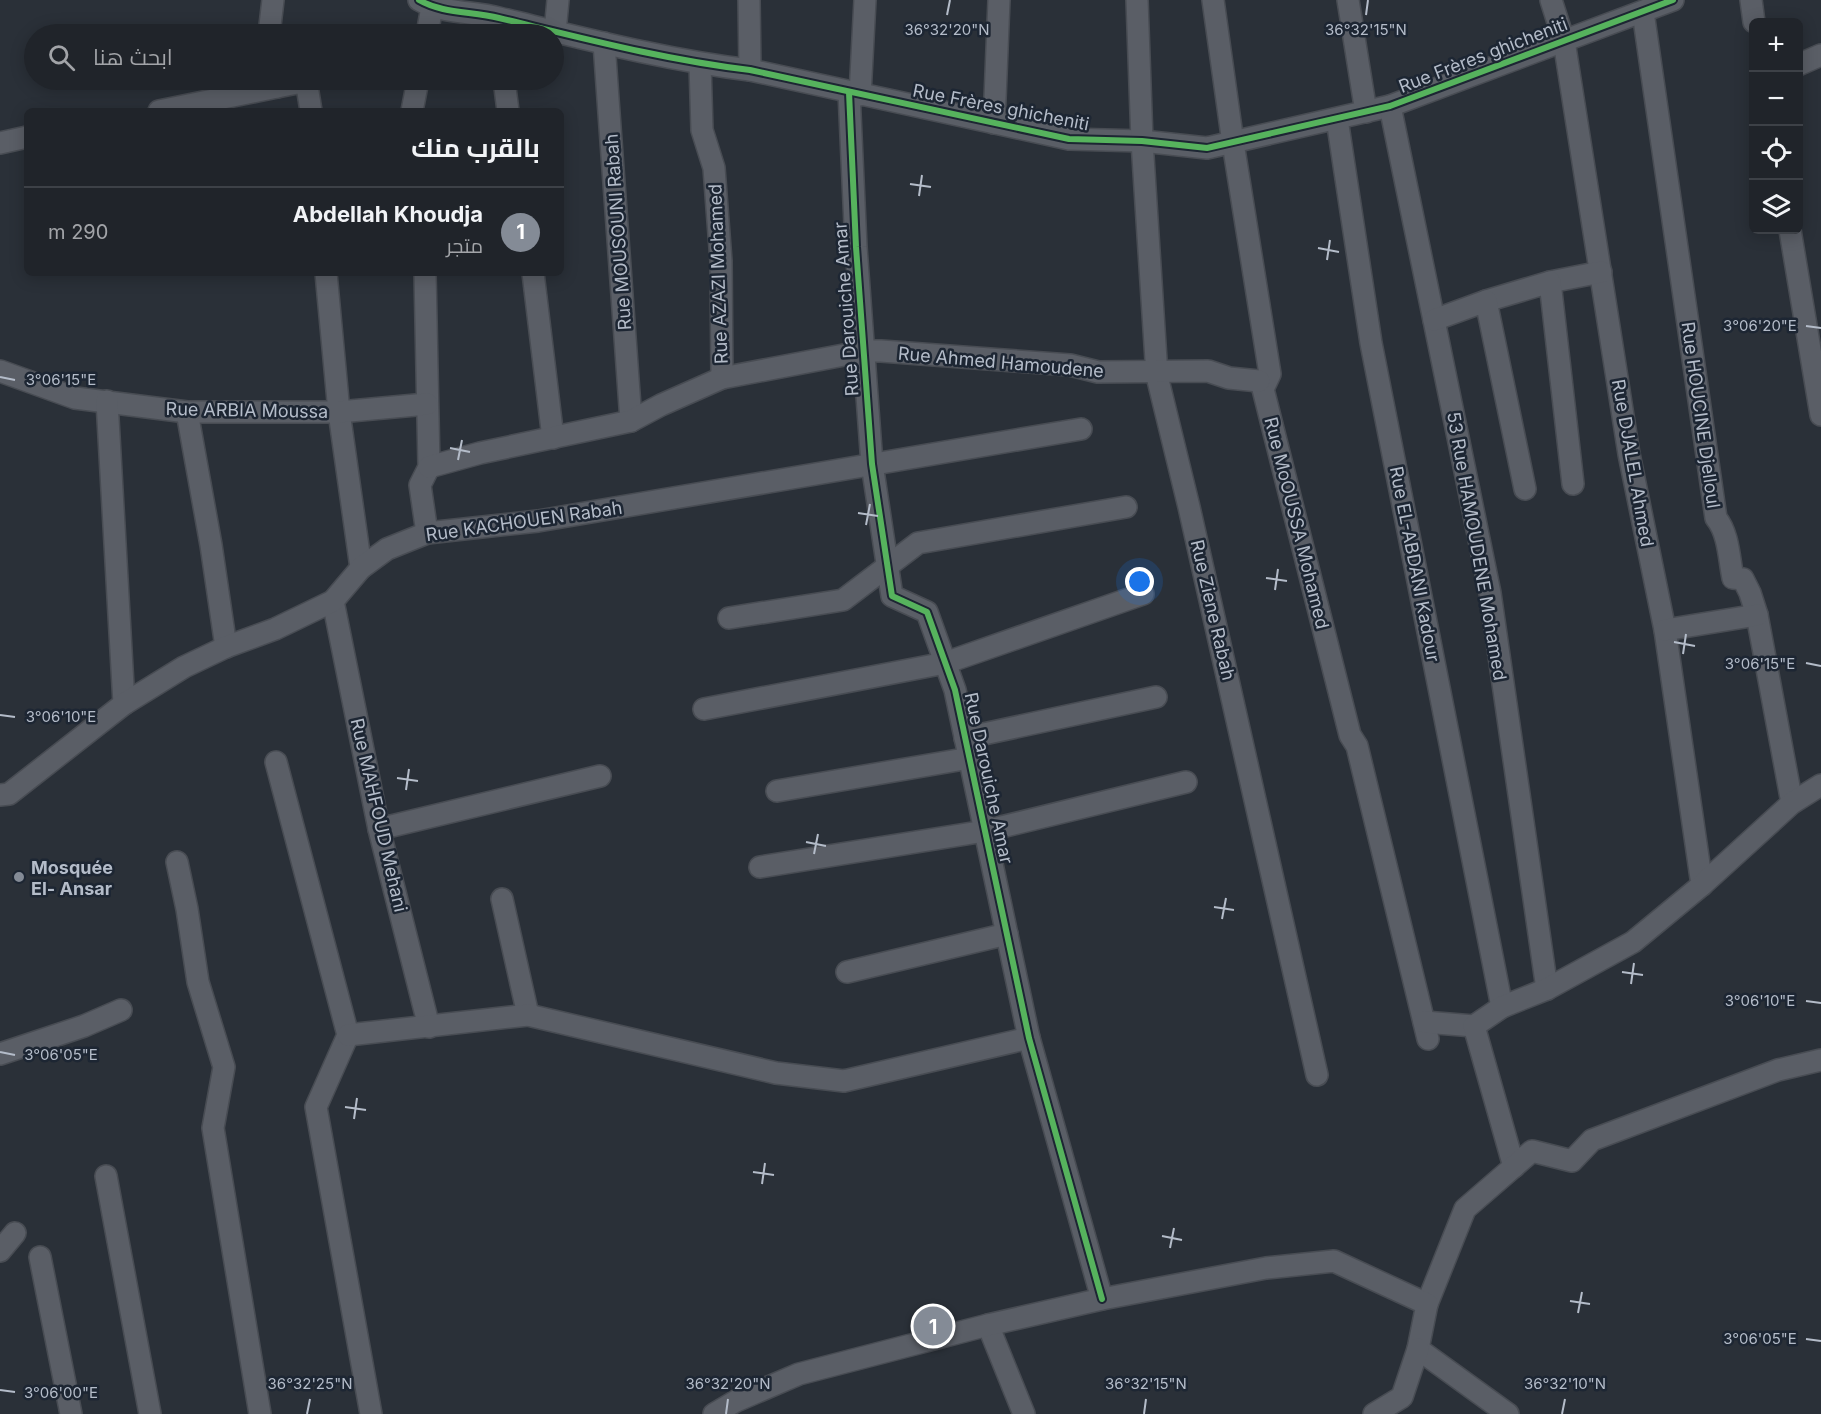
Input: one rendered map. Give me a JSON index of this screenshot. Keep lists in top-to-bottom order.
{
  "streets": {
    "street": [
      "Rue Frères ghicheniti",
      "Rue MOUSOUNI Rabah",
      "Rue AZAZI Mohamed",
      "Rue Darouiche Amar",
      "Rue Ahmed Hamoudene",
      "Rue ARBIA Moussa",
      "Rue HOUCINE Djelloul",
      "Rue DJALEL Ahmed",
      "Rue KACHOUEN Rabah",
      "Rue MoOUSSA Mohamed",
      "53 Rue HAMOUDENE Mohamed",
      "Rue EL-ABDANI Kadour",
      "Rue Ziene Rabah",
      "Rue MAHFOUD Mehani"
    ]
  },
  "crossings": [
    ["Rue Frères ghicheniti", "Rue MOUSOUNI Rabah"],
    ["Rue Frères ghicheniti", "Rue AZAZI Mohamed"],
    ["Rue Frères ghicheniti", "Rue Darouiche Amar"],
    ["Rue Frères ghicheniti", "Rue HOUCINE Djelloul"],
    ["Rue Frères ghicheniti", "Rue DJALEL Ahmed"],
    ["Rue Frères ghicheniti", "Rue MoOUSSA Mohamed"],
    ["Rue Frères ghicheniti", "53 Rue HAMOUDENE Mohamed"],
    ["Rue Frères ghicheniti", "Rue EL-ABDANI Kadour"],
    ["Rue Frères ghicheniti", "Rue Ziene Rabah"],
    ["Rue MOUSOUNI Rabah", "Rue Ahmed Hamoudene"],
    ["Rue AZAZI Mohamed", "Rue Ahmed Hamoudene"],
    ["Rue Darouiche Amar", "Rue Ahmed Hamoudene"],
    ["Rue Darouiche Amar", "Rue KACHOUEN Rabah"],
    ["Rue Ahmed Hamoudene", "Rue Ziene Rabah"],
    ["Rue KACHOUEN Rabah", "Rue MAHFOUD Mehani"]
  ],
  "places": ["Mosquée El- Ansar"],
  "page": {
    "map_buttons": ["+", "−"],
    "search": "ابحث هنا",
    "heading": "بالقرب منك",
    "list": [
      {
        "mark": "1",
        "name": "Abdellah Khoudja",
        "note": "متجر",
        "value": "290 m"
      }
    ],
    "pins": "1"
  },
  "coordinates": [
    "36°32'20\"N",
    "36°32'15\"N",
    "3°06'20\"E",
    "3°06'15\"E",
    "3°06'10\"E",
    "3°06'05\"E",
    "36°32'25\"N",
    "36°32'10\"N",
    "3°06'00\"E"
  ]
}
